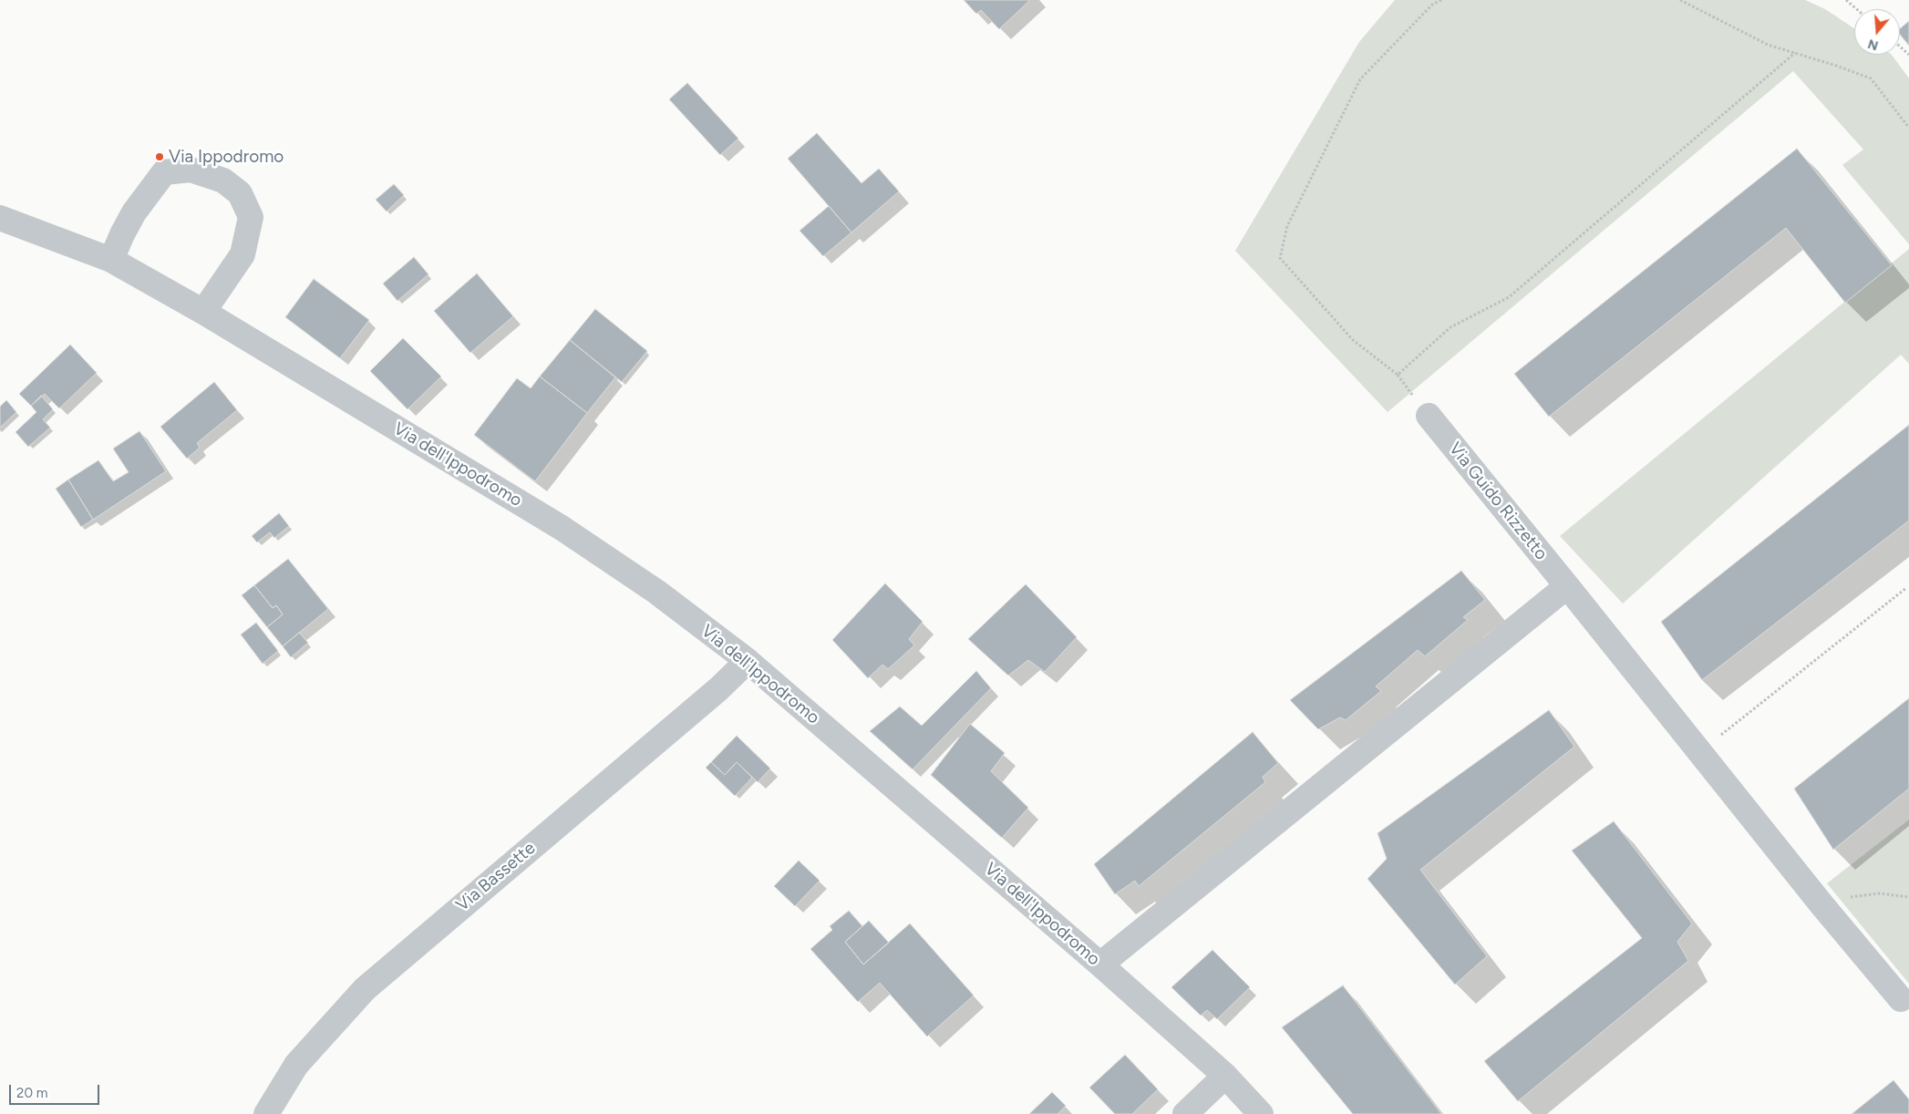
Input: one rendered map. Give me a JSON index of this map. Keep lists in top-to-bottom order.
{
  "streets": {
    "street": ["Via dell'Ippodromo", "Via Guido Rizzetto", "Via Bassette"]
  },
  "crossings": [
    ["Via dell'Ippodromo", "Via Bassette"]
  ],
  "places": ["Via Ippodromo"],
  "scale_bar": "20 m",
  "north": "bottom"
}
